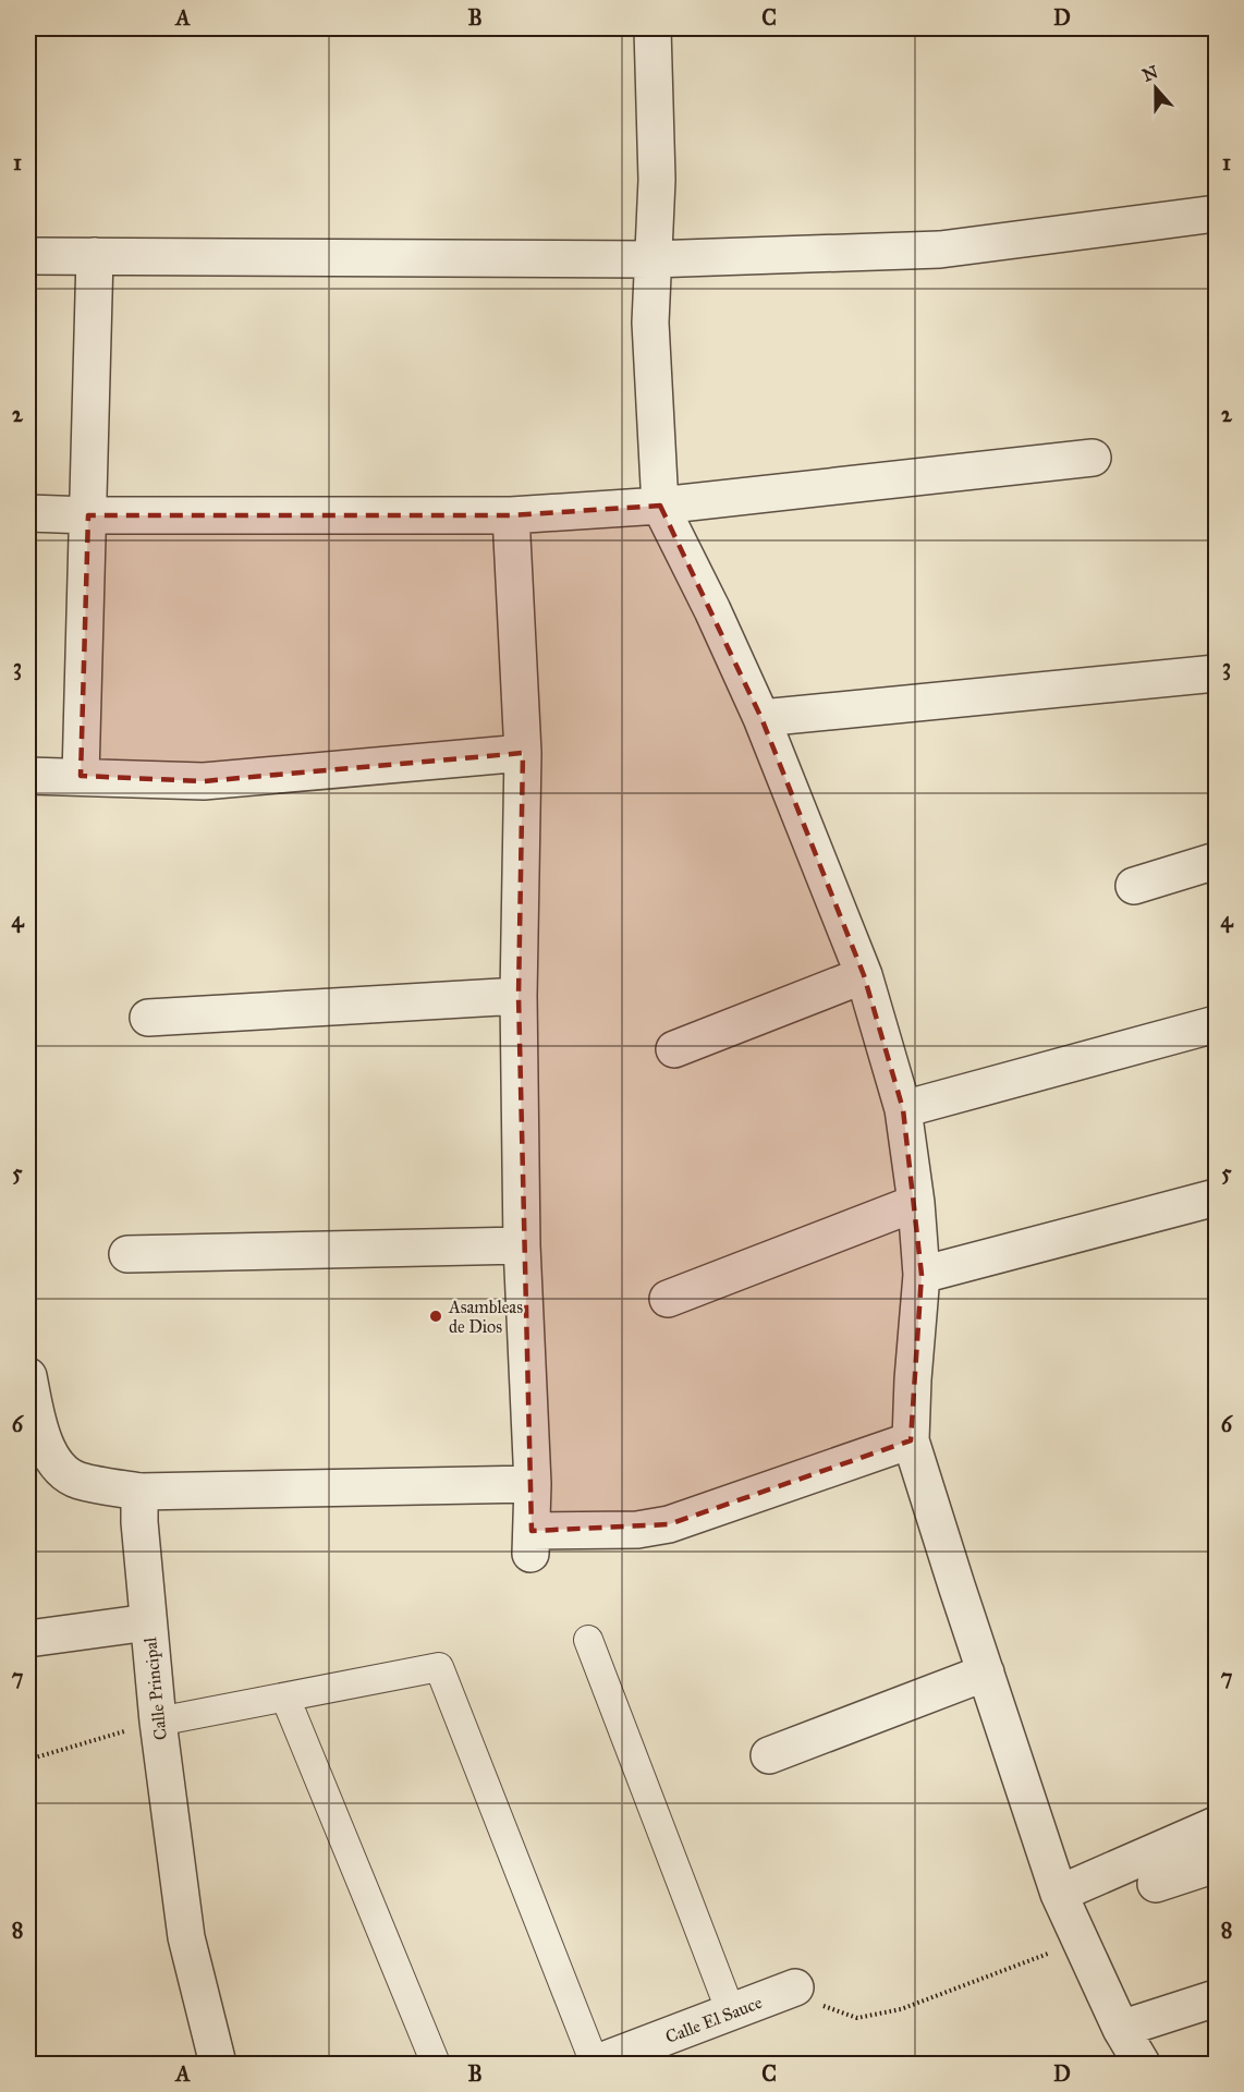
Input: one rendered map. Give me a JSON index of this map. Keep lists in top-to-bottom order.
{
  "streets": {
    "street": ["Calle Principal", "Calle El Sauce"]
  },
  "places": ["Asambleas de Dios"],
  "north": "top",
  "grid": {
    "columns": [
      "A",
      "B",
      "C",
      "D"
    ],
    "rows": [
      "1",
      "2",
      "3",
      "4",
      "5",
      "6",
      "7",
      "8"
    ]
  }
}
